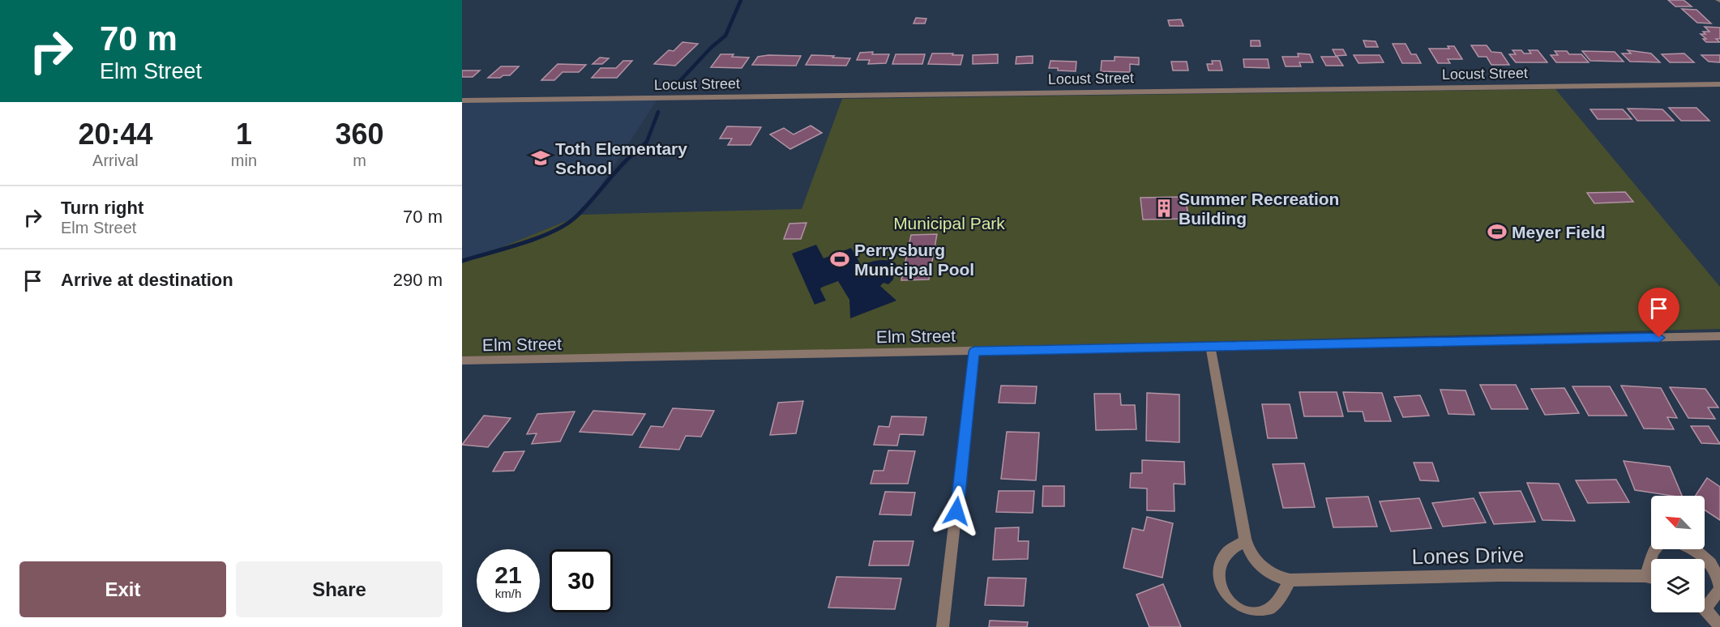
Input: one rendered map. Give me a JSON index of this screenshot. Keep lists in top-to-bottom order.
{
  "streets": {
    "street": ["Locust Street", "Elm Street", "Lones Drive"]
  },
  "crossings": [
    ["Elm Street", "Lones Drive"]
  ],
  "parks": ["Municipal Park"],
  "places": {
    "school or university": ["Toth Elementary School"],
    "building": ["Summer Recreation Building"],
    "sports": ["Meyer Field", "Perrysburg Municipal Pool"]
  },
  "north": "top left",
  "page": {
    "turn": ["70 m", "Elm Street"],
    "eta": [
      "20:44",
      "Arrival",
      "1",
      "min",
      "360",
      "m"
    ],
    "list": [
      {
        "name": "Turn right",
        "note": "Elm Street",
        "value": "70 m"
      },
      {
        "name": "Arrive at destination",
        "value": "290 m"
      }
    ],
    "speed": "21 km/h",
    "limit": "30",
    "buttons": ["Exit", "Share"]
  }
}
